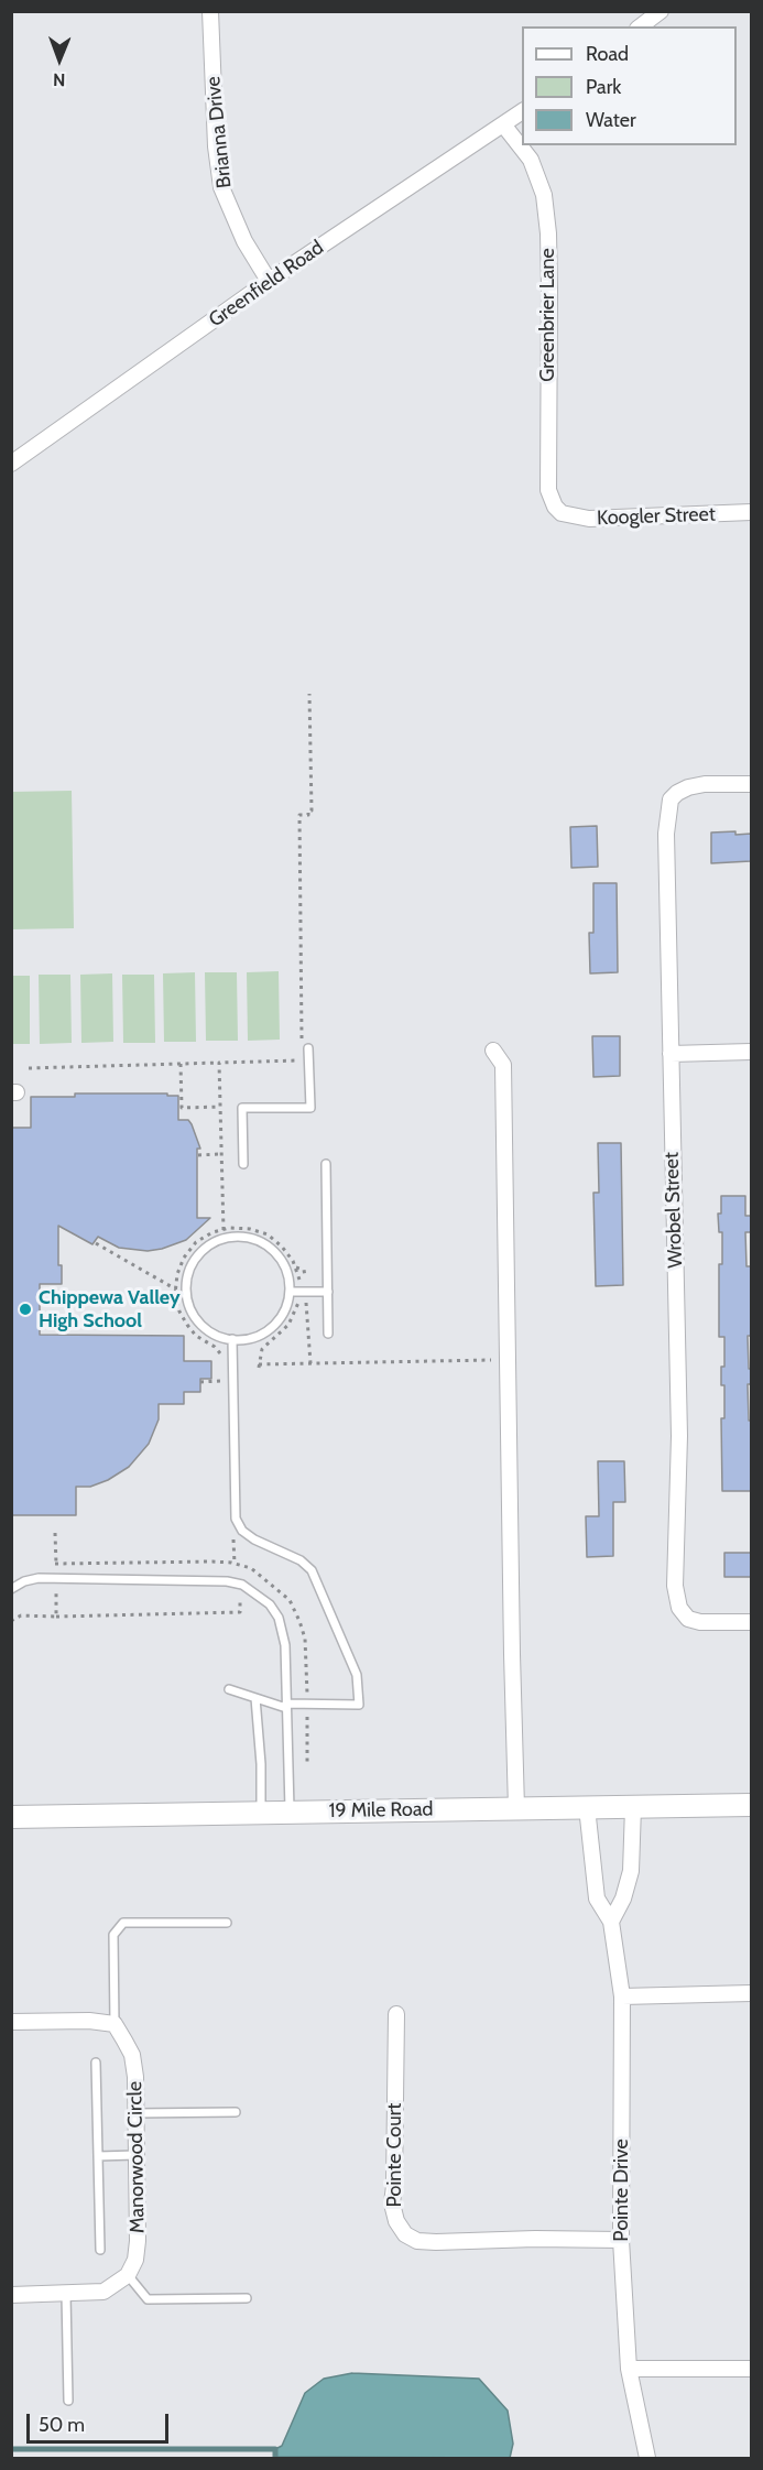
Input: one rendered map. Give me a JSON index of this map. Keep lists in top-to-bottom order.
{
  "streets": {
    "street": [
      "Brianna Drive",
      "Greenfield Road",
      "Greenbrier Lane",
      "Koogler Street",
      "Wrobel Street",
      "19 Mile Road",
      "Pointe Court",
      "Manorwood Circle",
      "Pointe Drive"
    ]
  },
  "crossings": [
    ["Brianna Drive", "Greenfield Road"],
    ["Greenfield Road", "Greenbrier Lane"],
    ["Greenbrier Lane", "Koogler Street"],
    ["19 Mile Road", "Pointe Drive"],
    ["Pointe Court", "Pointe Drive"]
  ],
  "places": ["Chippewa Valley High School"],
  "legend": ["Road", "Park", "Water"],
  "scale_bar": "50 m",
  "north": "bottom"
}
